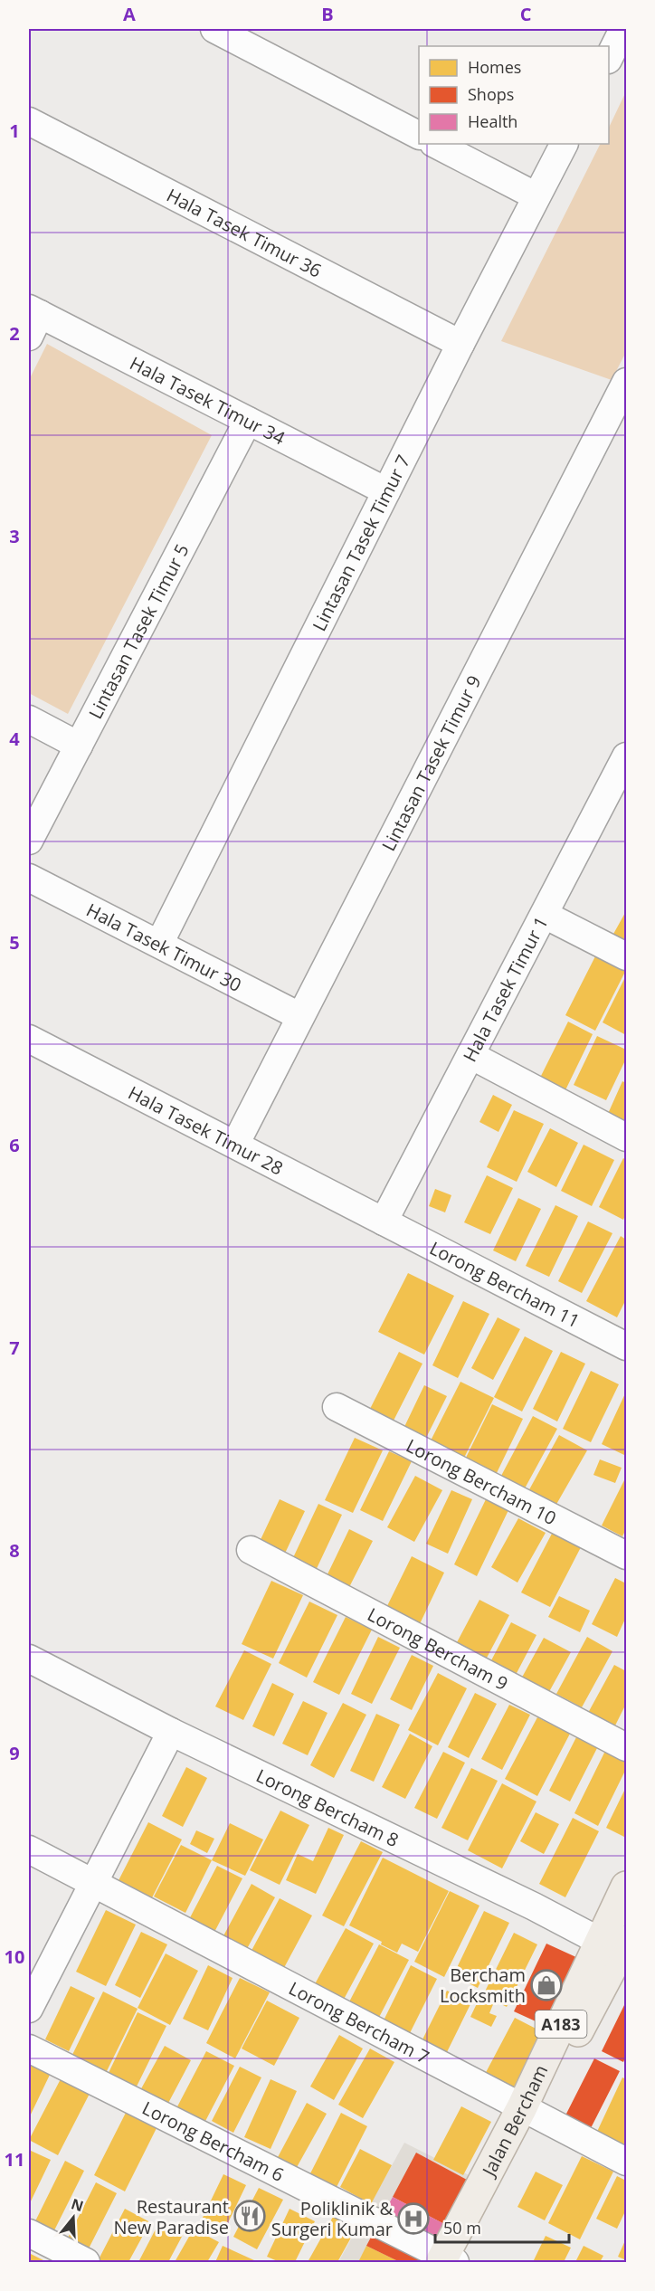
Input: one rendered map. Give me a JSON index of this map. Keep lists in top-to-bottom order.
{
  "streets": {
    "main road": ["A183", "Jalan Bercham"],
    "street": [
      "Hala Tasek Timur 36",
      "Hala Tasek Timur 34",
      "Lintasan Tasek Timur 7",
      "Lintasan Tasek Timur 5",
      "Lintasan Tasek Timur 9",
      "Hala Tasek Timur 30",
      "Hala Tasek Timur 1",
      "Hala Tasek Timur 28",
      "Lorong Bercham 11",
      "Lorong Bercham 10",
      "Lorong Bercham 9",
      "Lorong Bercham 8",
      "Lorong Bercham 7",
      "Lorong Bercham 6"
    ]
  },
  "crossings": [
    ["Hala Tasek Timur 36", "Lintasan Tasek Timur 7"],
    ["Hala Tasek Timur 34", "Lintasan Tasek Timur 7"],
    ["Hala Tasek Timur 34", "Lintasan Tasek Timur 5"],
    ["Lintasan Tasek Timur 7", "Hala Tasek Timur 30"],
    ["Lintasan Tasek Timur 9", "Hala Tasek Timur 30"],
    ["Lintasan Tasek Timur 9", "Hala Tasek Timur 28"],
    ["Hala Tasek Timur 1", "Hala Tasek Timur 28"],
    ["Hala Tasek Timur 1", "Lorong Bercham 11"],
    ["Hala Tasek Timur 28", "Lorong Bercham 11"],
    ["Lorong Bercham 8", "Jalan Bercham"],
    ["Lorong Bercham 7", "Jalan Bercham"],
    ["Jalan Bercham", "Lorong Bercham 6"]
  ],
  "places": {
    "shop": ["Bercham Locksmith"],
    "restaurant": ["Restaurant New Paradise"],
    "hospital": ["Poliklinik & Surgeri Kumar"]
  },
  "legend": ["Homes", "Shops", "Health"],
  "scale_bar": "50 m",
  "north": "top",
  "grid": {
    "columns": ["A", "B", "C"],
    "rows": [
      "1",
      "2",
      "3",
      "4",
      "5",
      "6",
      "7",
      "8",
      "9",
      "10",
      "11"
    ]
  }
}
